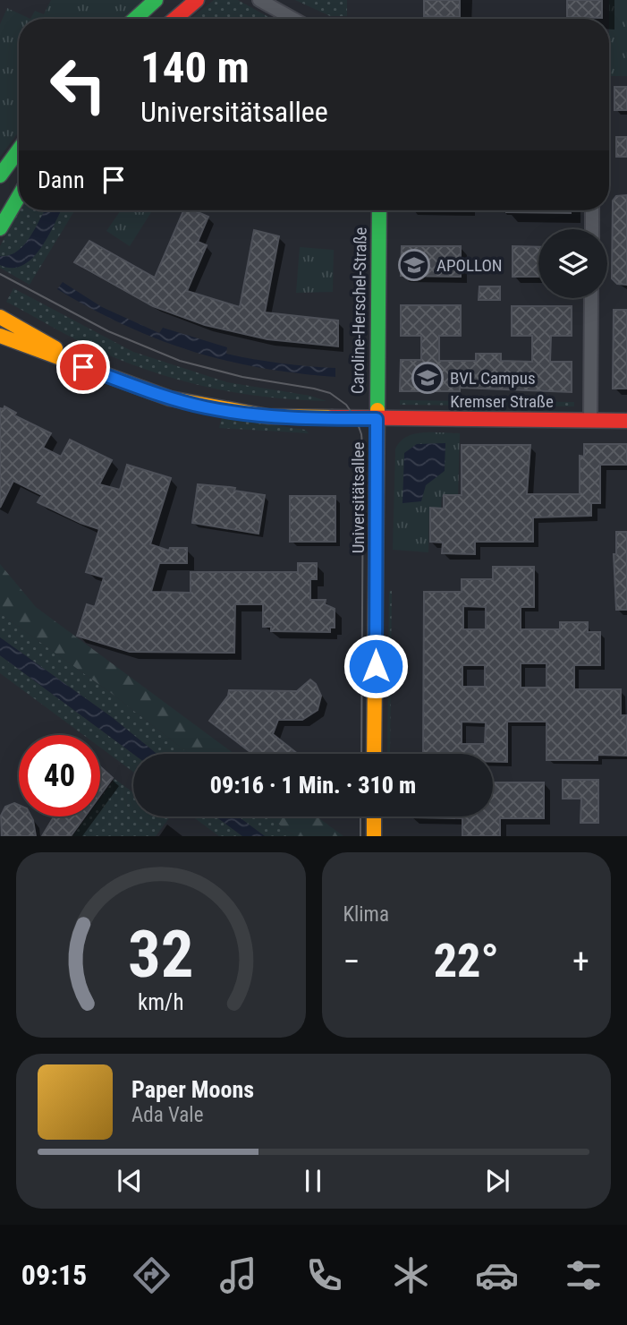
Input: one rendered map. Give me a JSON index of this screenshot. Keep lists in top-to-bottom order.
{
  "streets": {
    "street": ["Caroline-Herschel-Straße", "Kremser Straße", "Universitätsallee"]
  },
  "crossings": [
    ["Caroline-Herschel-Straße", "Kremser Straße"],
    ["Caroline-Herschel-Straße", "Universitätsallee"],
    ["Kremser Straße", "Universitätsallee"]
  ],
  "places": {
    "school or university": ["APOLLON", "BVL Campus"]
  },
  "page": {
    "turn": ["140 m", "Universitätsallee"],
    "then": "Dann",
    "limit": "40",
    "trip": "09:16 · 1 Min. · 310 m",
    "tile": "Klima",
    "heat": ["−", "22°", "+"],
    "song": ["Paper Moons", "Ada Vale"],
    "tabs": "09:15",
    "gauge": ["32", "km/h"]
  }
}
